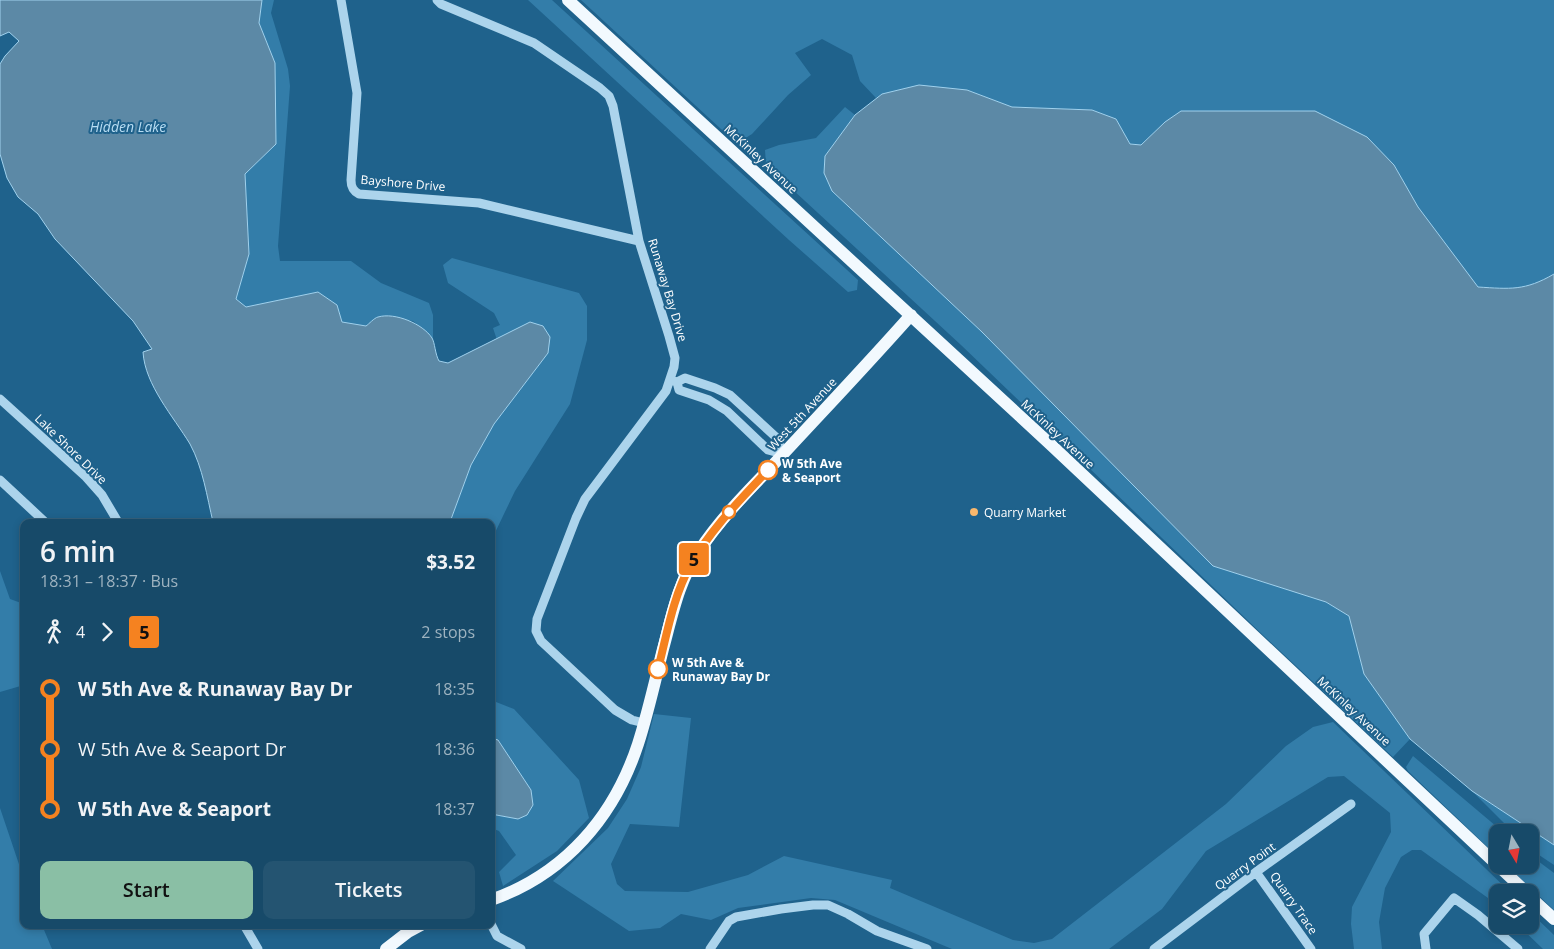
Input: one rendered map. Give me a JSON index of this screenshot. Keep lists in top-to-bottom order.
{
  "streets": {
    "main road": ["McKinley Avenue", "West 5th Avenue"],
    "street": [
      "Bayshore Drive",
      "Runaway Bay Drive",
      "Lake Shore Drive",
      "Quarry Point",
      "Quarry Trace"
    ]
  },
  "crossings": [
    ["McKinley Avenue", "West 5th Avenue"],
    ["Bayshore Drive", "Runaway Bay Drive"],
    ["Runaway Bay Drive", "West 5th Avenue"],
    ["Quarry Point", "Quarry Trace"]
  ],
  "water": ["Hidden Lake"],
  "places": ["W 5th Ave & Seaport", "Quarry Market", "W 5th Ave & Runaway Bay Dr"],
  "lines": ["bus line 5"],
  "north": "bottom",
  "page": {
    "on_map": "5",
    "heading": ["6 min", "18:31 – 18:37 · Bus", "$3.52"],
    "legs": ["4", "5", "2 stops"],
    "list": [
      {
        "name": "W 5th Ave & Runaway Bay Dr",
        "value": "18:35"
      },
      {
        "name": "W 5th Ave & Seaport Dr",
        "value": "18:36"
      },
      {
        "name": "W 5th Ave & Seaport",
        "value": "18:37"
      }
    ],
    "buttons": ["Start", "Tickets"]
  }
}
